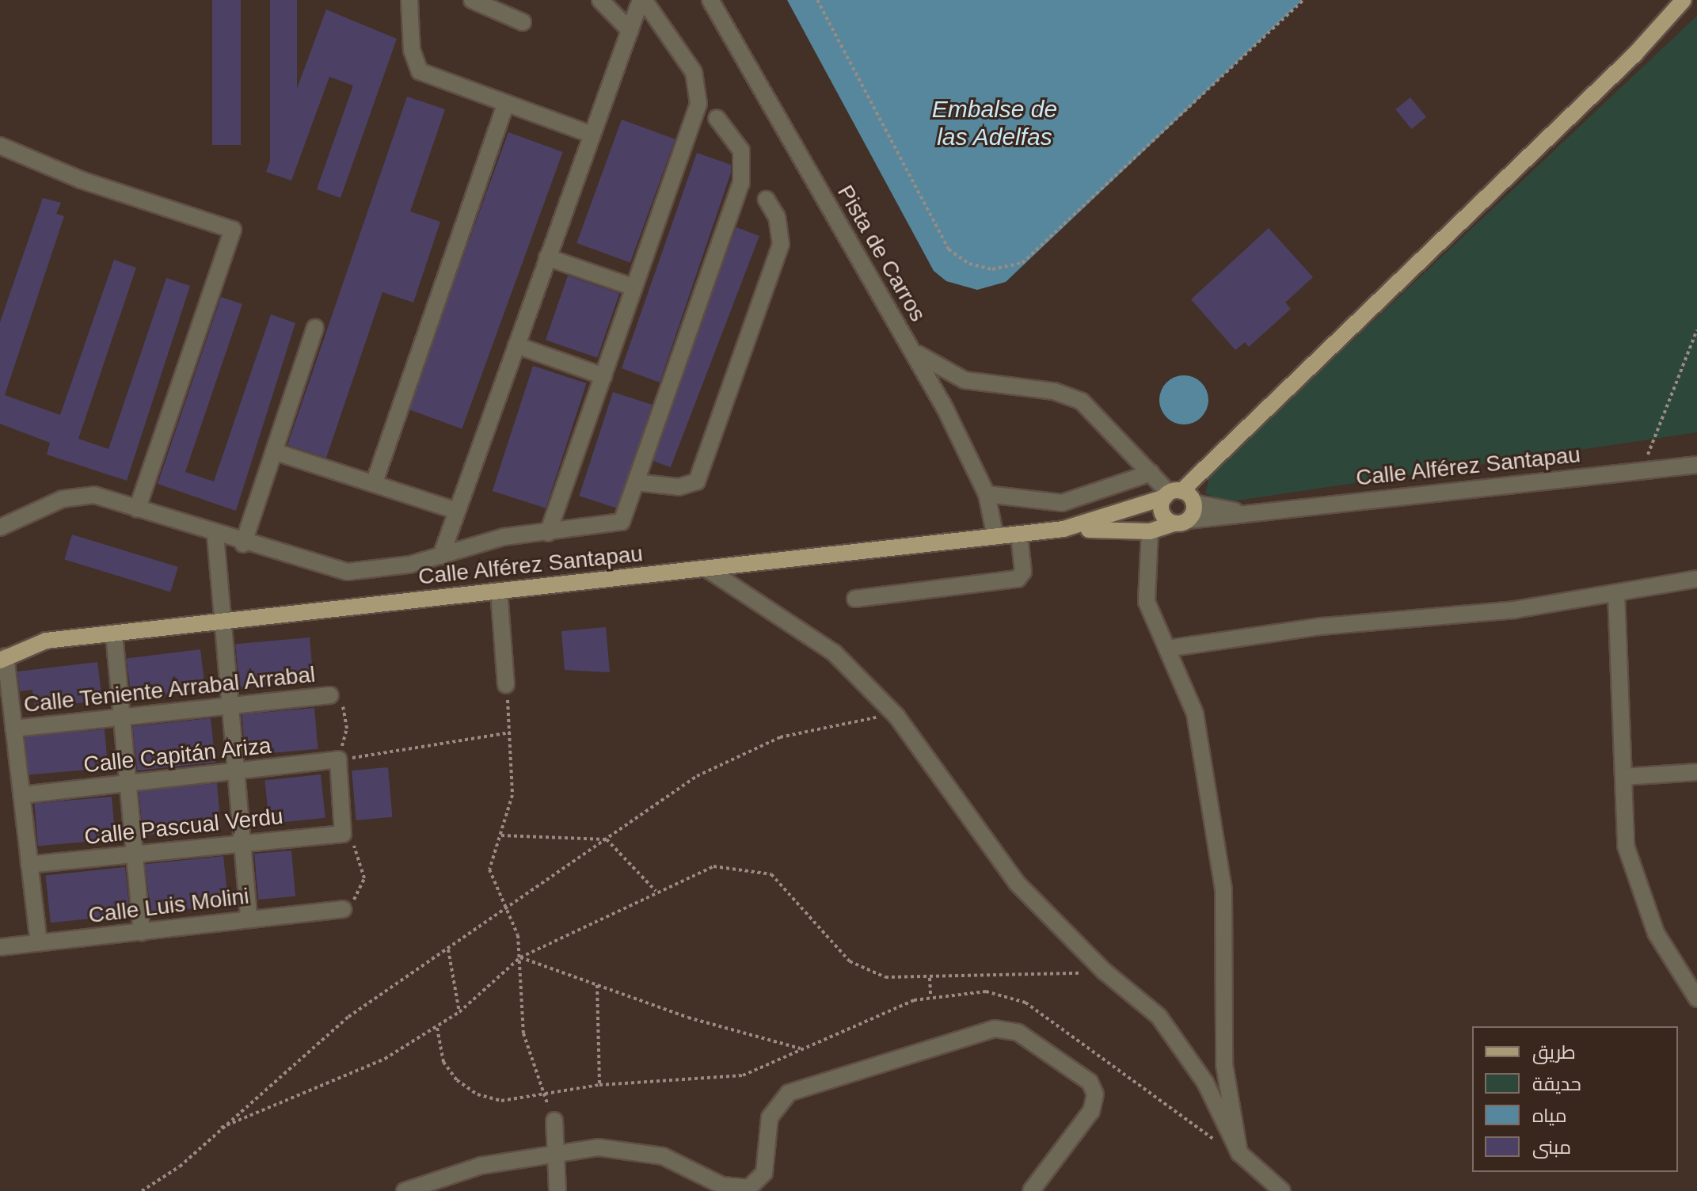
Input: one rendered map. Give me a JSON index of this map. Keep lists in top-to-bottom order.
{
  "streets": {
    "main road": ["Calle Alférez Santapau"],
    "street": [
      "Pista de Carros",
      "Calle Teniente Arrabal Arrabal",
      "Calle Capitán Ariza",
      "Calle Pascual Verdu",
      "Calle Luis Molini"
    ]
  },
  "crossings": [
    ["Pista de Carros", "Calle Alférez Santapau"]
  ],
  "water": ["Embalse de las Adelfas"],
  "legend": [
    "طريق",
    "حديقة",
    "مياه",
    "مبنى"
  ]
}
